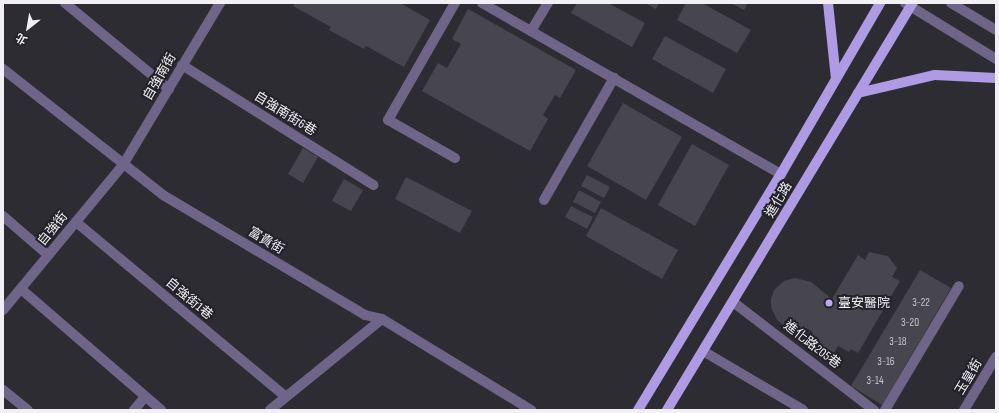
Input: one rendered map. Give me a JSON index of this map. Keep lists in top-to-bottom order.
{
  "streets": {
    "main road": ["進化路"],
    "street": [
      "自強南街",
      "自強南街6巷",
      "自強街",
      "富貴街",
      "自強街1巷",
      "進化路205巷",
      "玉皇街"
    ]
  },
  "crossings": [
    ["自強南街", "自強南街6巷"],
    ["自強南街", "自強街"],
    ["自強南街", "富貴街"],
    ["進化路", "進化路205巷"],
    ["自強街", "富貴街"],
    ["自強街", "自強街1巷"]
  ],
  "places": ["臺安醫院"],
  "house_numbers": [
    "3-22",
    "3-20",
    "3-18",
    "3-16",
    "3-14"
  ],
  "north": "bottom left"
}
